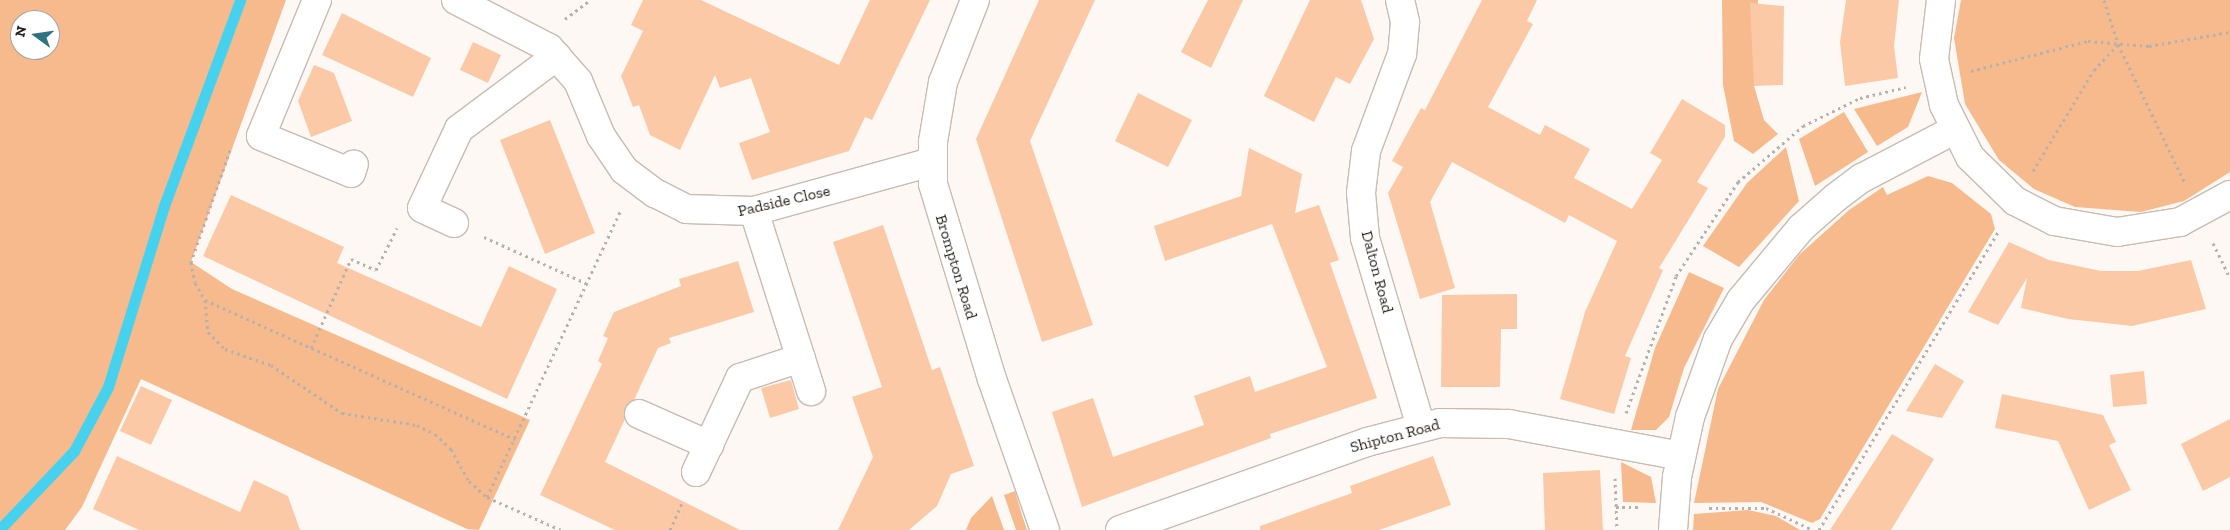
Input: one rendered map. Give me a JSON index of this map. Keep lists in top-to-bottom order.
{
  "streets": {
    "street": [
      "Padside Close",
      "Brompton Road",
      "Dalton Road",
      "Shipton Road"
    ]
  },
  "crossings": [
    ["Padside Close", "Brompton Road"],
    ["Dalton Road", "Shipton Road"]
  ],
  "north": "left"
}
